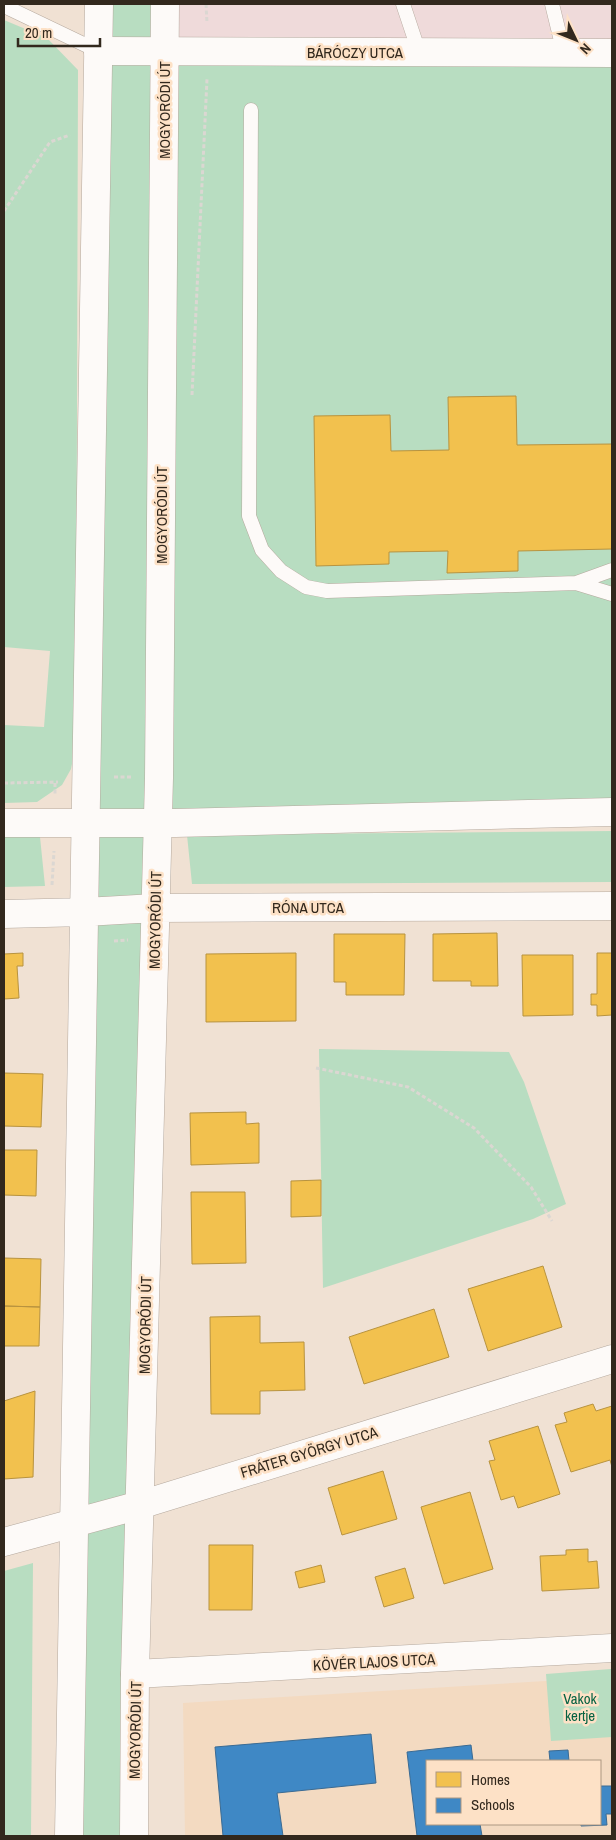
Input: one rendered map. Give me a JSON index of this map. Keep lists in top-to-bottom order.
{
  "streets": {
    "street": [
      "BÁRÓCZY UTCA",
      "MOGYORÓDI ÚT",
      "RÓNA UTCA",
      "FRÁTER GYÖRGY UTCA",
      "KÖVÉR LAJOS UTCA"
    ]
  },
  "crossings": [
    ["BÁRÓCZY UTCA", "MOGYORÓDI ÚT"],
    ["MOGYORÓDI ÚT", "RÓNA UTCA"],
    ["MOGYORÓDI ÚT", "FRÁTER GYÖRGY UTCA"],
    ["MOGYORÓDI ÚT", "KÖVÉR LAJOS UTCA"]
  ],
  "parks": ["Vakok kertje"],
  "legend": ["Homes", "Schools"],
  "scale_bar": "20 m",
  "north": "bottom right"
}
